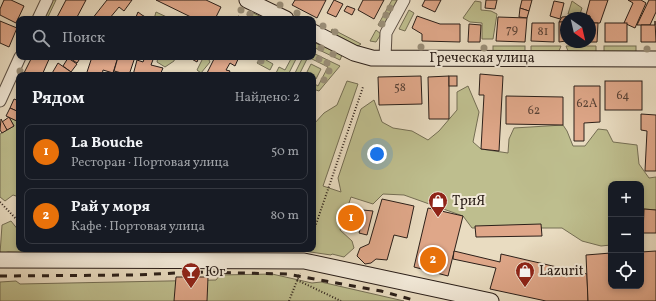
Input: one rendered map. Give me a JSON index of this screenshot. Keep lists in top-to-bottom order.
{
  "streets": {
    "street": ["Греческая улица"]
  },
  "places": {
    "shop": ["ТриЯ", "Lazurit"],
    "bar": ["Юг"]
  },
  "house_numbers": [
    "79",
    "81",
    "58",
    "64",
    "62А",
    "62"
  ],
  "north": "bottom right",
  "page": {
    "search": "Поиск",
    "heading": ["Рядом", "Найдено: 2"],
    "list": [
      {
        "mark": "1",
        "name": "La Bouche",
        "note": "Ресторан · Портовая улица",
        "value": "50 m"
      },
      {
        "mark": "2",
        "name": "Рай у моря",
        "note": "Кафе · Портовая улица",
        "value": "80 m"
      }
    ],
    "map_buttons": ["+", "−"],
    "pins": ["1", "2"]
  }
}
